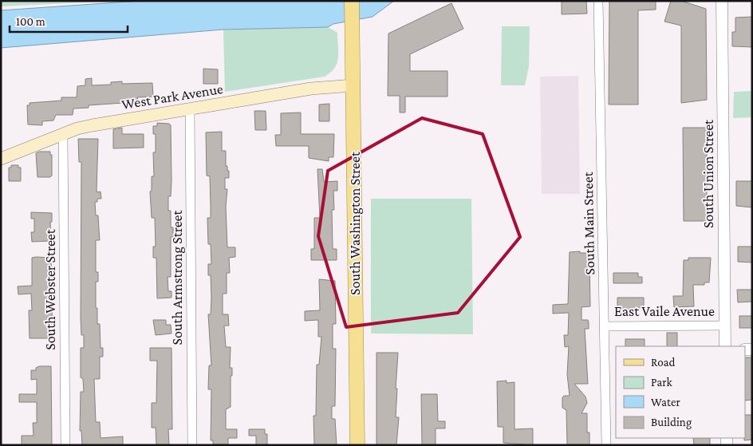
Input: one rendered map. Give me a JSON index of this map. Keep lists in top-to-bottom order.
{
  "streets": {
    "main road": ["West Park Avenue", "South Washington Street"],
    "street": [
      "South Union Street",
      "South Main Street",
      "South Armstrong Street",
      "South Webster Street",
      "East Vaile Avenue"
    ]
  },
  "crossings": [
    ["West Park Avenue", "South Washington Street"],
    ["West Park Avenue", "South Armstrong Street"],
    ["West Park Avenue", "South Webster Street"],
    ["South Union Street", "East Vaile Avenue"],
    ["South Main Street", "East Vaile Avenue"]
  ],
  "legend": [
    "Road",
    "Park",
    "Water",
    "Building"
  ],
  "scale_bar": "100 m"
}
